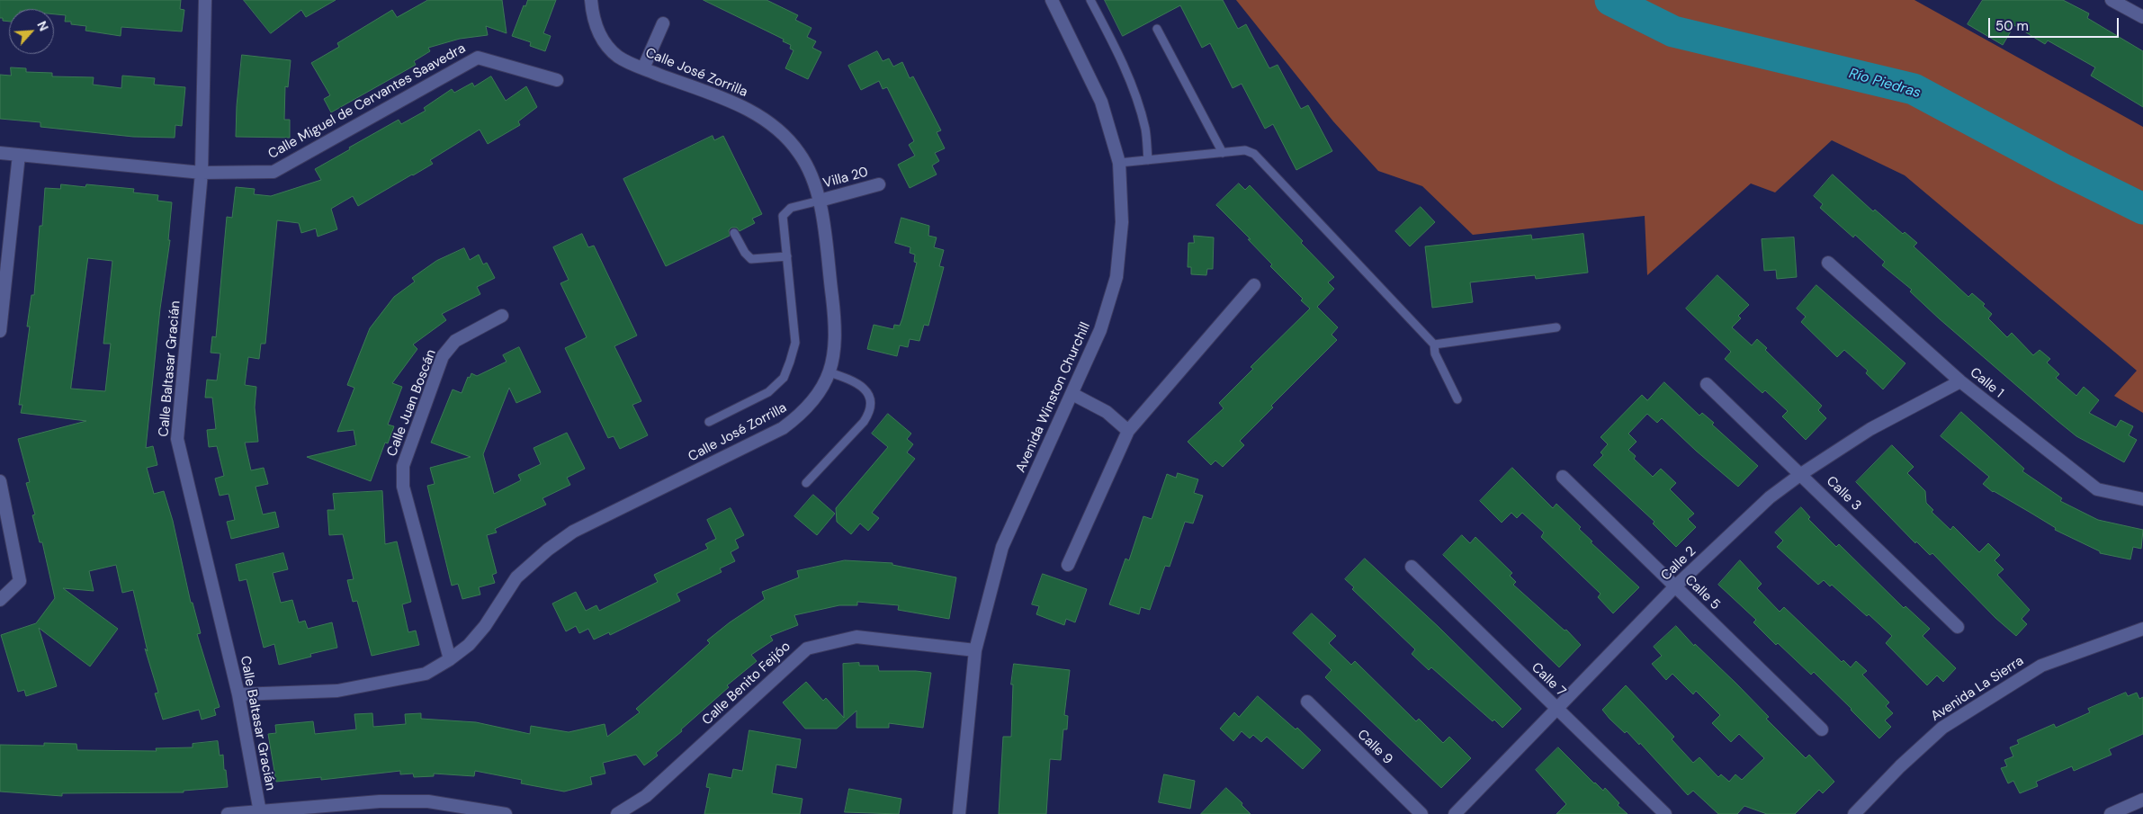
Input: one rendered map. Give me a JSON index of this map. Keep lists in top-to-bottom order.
{
  "streets": {
    "street": [
      "Calle José Zorrilla",
      "Calle Miguel de Cervantes Saavedra",
      "Villa 20",
      "Calle Baltasar Gracián",
      "Calle 1",
      "Avenida Winston Churchill",
      "Calle Juan Boscán",
      "Calle 3",
      "Calle 2",
      "Calle 5",
      "Calle 7",
      "Calle Benito Feijóo",
      "Avenida La Sierra",
      "Calle 9"
    ]
  },
  "crossings": [
    ["Calle José Zorrilla", "Villa 20"],
    ["Calle José Zorrilla", "Calle Baltasar Gracián"],
    ["Calle José Zorrilla", "Calle Juan Boscán"],
    ["Calle Miguel de Cervantes Saavedra", "Calle Baltasar Gracián"],
    ["Calle 1", "Calle 2"],
    ["Avenida Winston Churchill", "Calle Benito Feijóo"],
    ["Calle 3", "Calle 2"],
    ["Calle 2", "Calle 5"],
    ["Calle 2", "Calle 7"]
  ],
  "water": ["Río Piedras"],
  "scale_bar": "50 m",
  "north": "top right"
}
